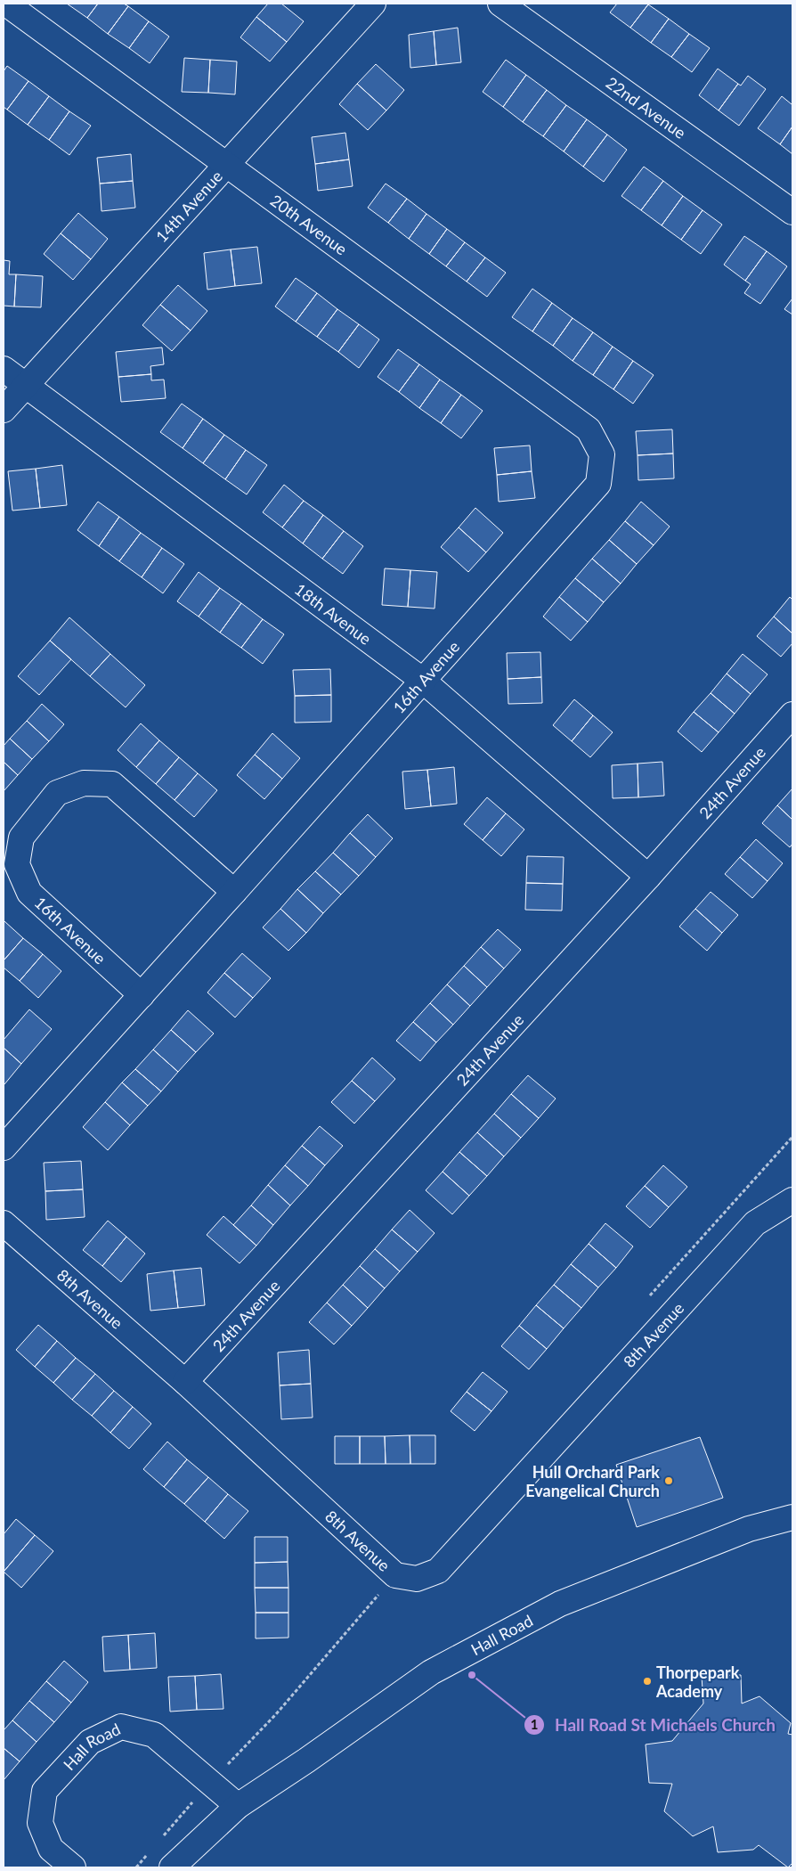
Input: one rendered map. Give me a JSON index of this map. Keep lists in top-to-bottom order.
{
  "streets": {
    "street": [
      "22nd Avenue",
      "14th Avenue",
      "20th Avenue",
      "18th Avenue",
      "16th Avenue",
      "24th Avenue",
      "8th Avenue",
      "Hall Road"
    ]
  },
  "crossings": [
    ["14th Avenue", "20th Avenue"],
    ["14th Avenue", "18th Avenue"],
    ["20th Avenue", "16th Avenue"],
    ["18th Avenue", "16th Avenue"],
    ["18th Avenue", "24th Avenue"],
    ["24th Avenue", "8th Avenue"]
  ],
  "places": ["Hull Orchard Park Evangelical Church", "Hall Road St Michaels Church", "Thorpepark Academy"]
}
